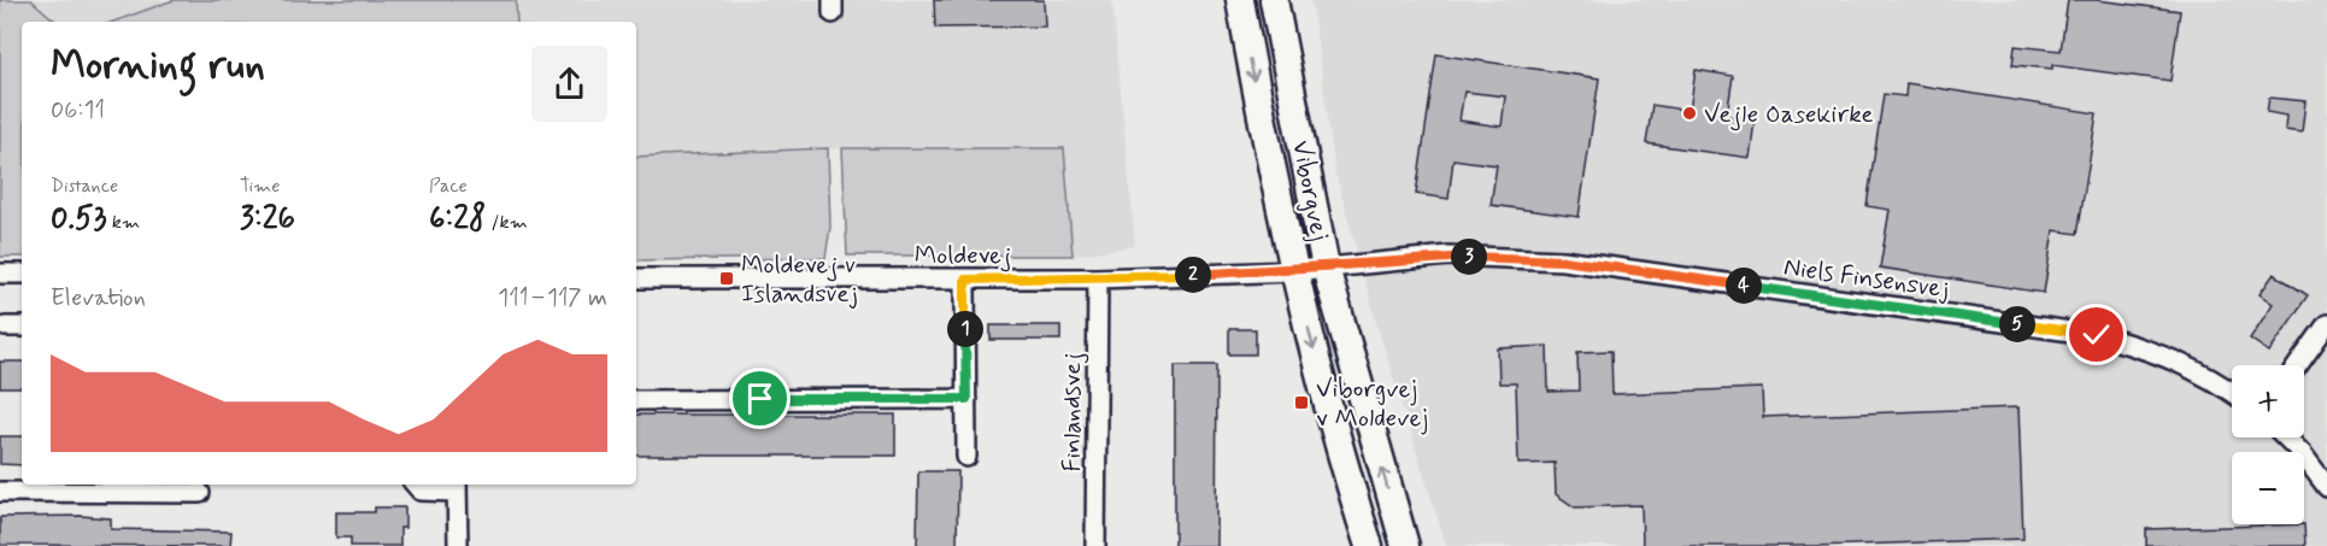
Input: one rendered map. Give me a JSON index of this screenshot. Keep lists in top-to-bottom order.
{
  "streets": {
    "street": [
      "Viborgvej",
      "Moldevej",
      "Niels Finsensvej",
      "Finlandsvej"
    ]
  },
  "crossings": [
    ["Viborgvej", "Moldevej"],
    ["Viborgvej", "Niels Finsensvej"],
    ["Moldevej", "Niels Finsensvej"],
    ["Moldevej", "Finlandsvej"]
  ],
  "places": {
    "other": ["Vejle Oasekirke"],
    "transit": ["Moldevej v Islandsvej", "Viborgvej v Moldevej"]
  },
  "page": {
    "heading": ["Morning run", "06:11"],
    "stats": [
      ["Distance", "0.53 km"],
      ["Time", "3:26"],
      ["Pace", "6:28 /km"]
    ],
    "pins": [
      "3",
      "2",
      "4",
      "5",
      "1"
    ],
    "chart": ["Elevation", "111–117 m"],
    "map_buttons": ["+", "−"]
  }
}
